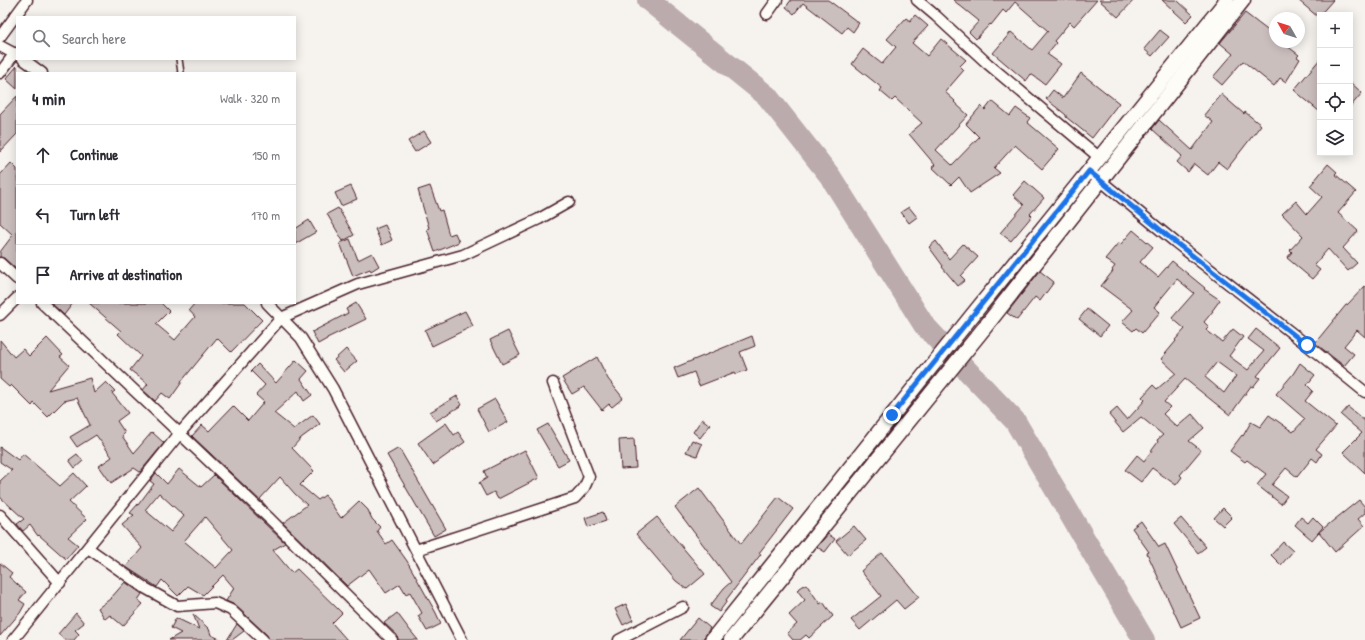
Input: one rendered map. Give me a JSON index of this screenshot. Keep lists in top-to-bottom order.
{
  "north": "top left",
  "page": {
    "map_buttons": ["+", "−"],
    "search": "Search here",
    "heading": ["4 min", "Walk · 320 m"],
    "list": [
      ["Continue", "150 m"],
      ["Turn left", "170 m"],
      "Arrive at destination"
    ]
  }
}
